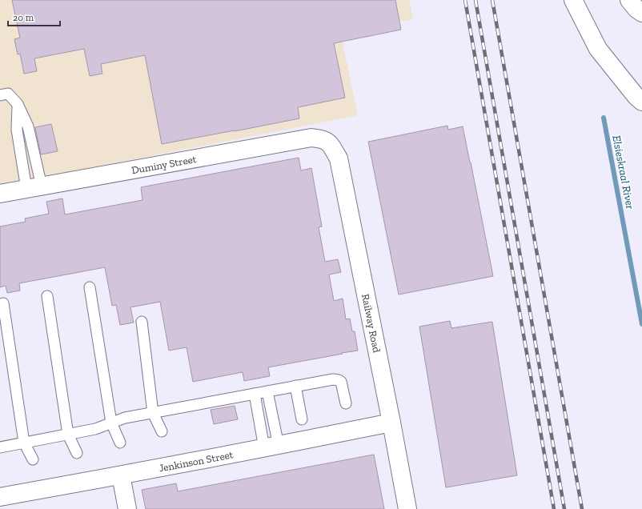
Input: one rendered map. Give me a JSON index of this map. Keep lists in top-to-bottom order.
{
  "streets": {
    "street": ["Duminy Street", "Railway Road", "Jenkinson Street"]
  },
  "crossings": [
    ["Duminy Street", "Railway Road"],
    ["Railway Road", "Jenkinson Street"]
  ],
  "water": ["Elsieskraal River"],
  "scale_bar": "20 m"
}
